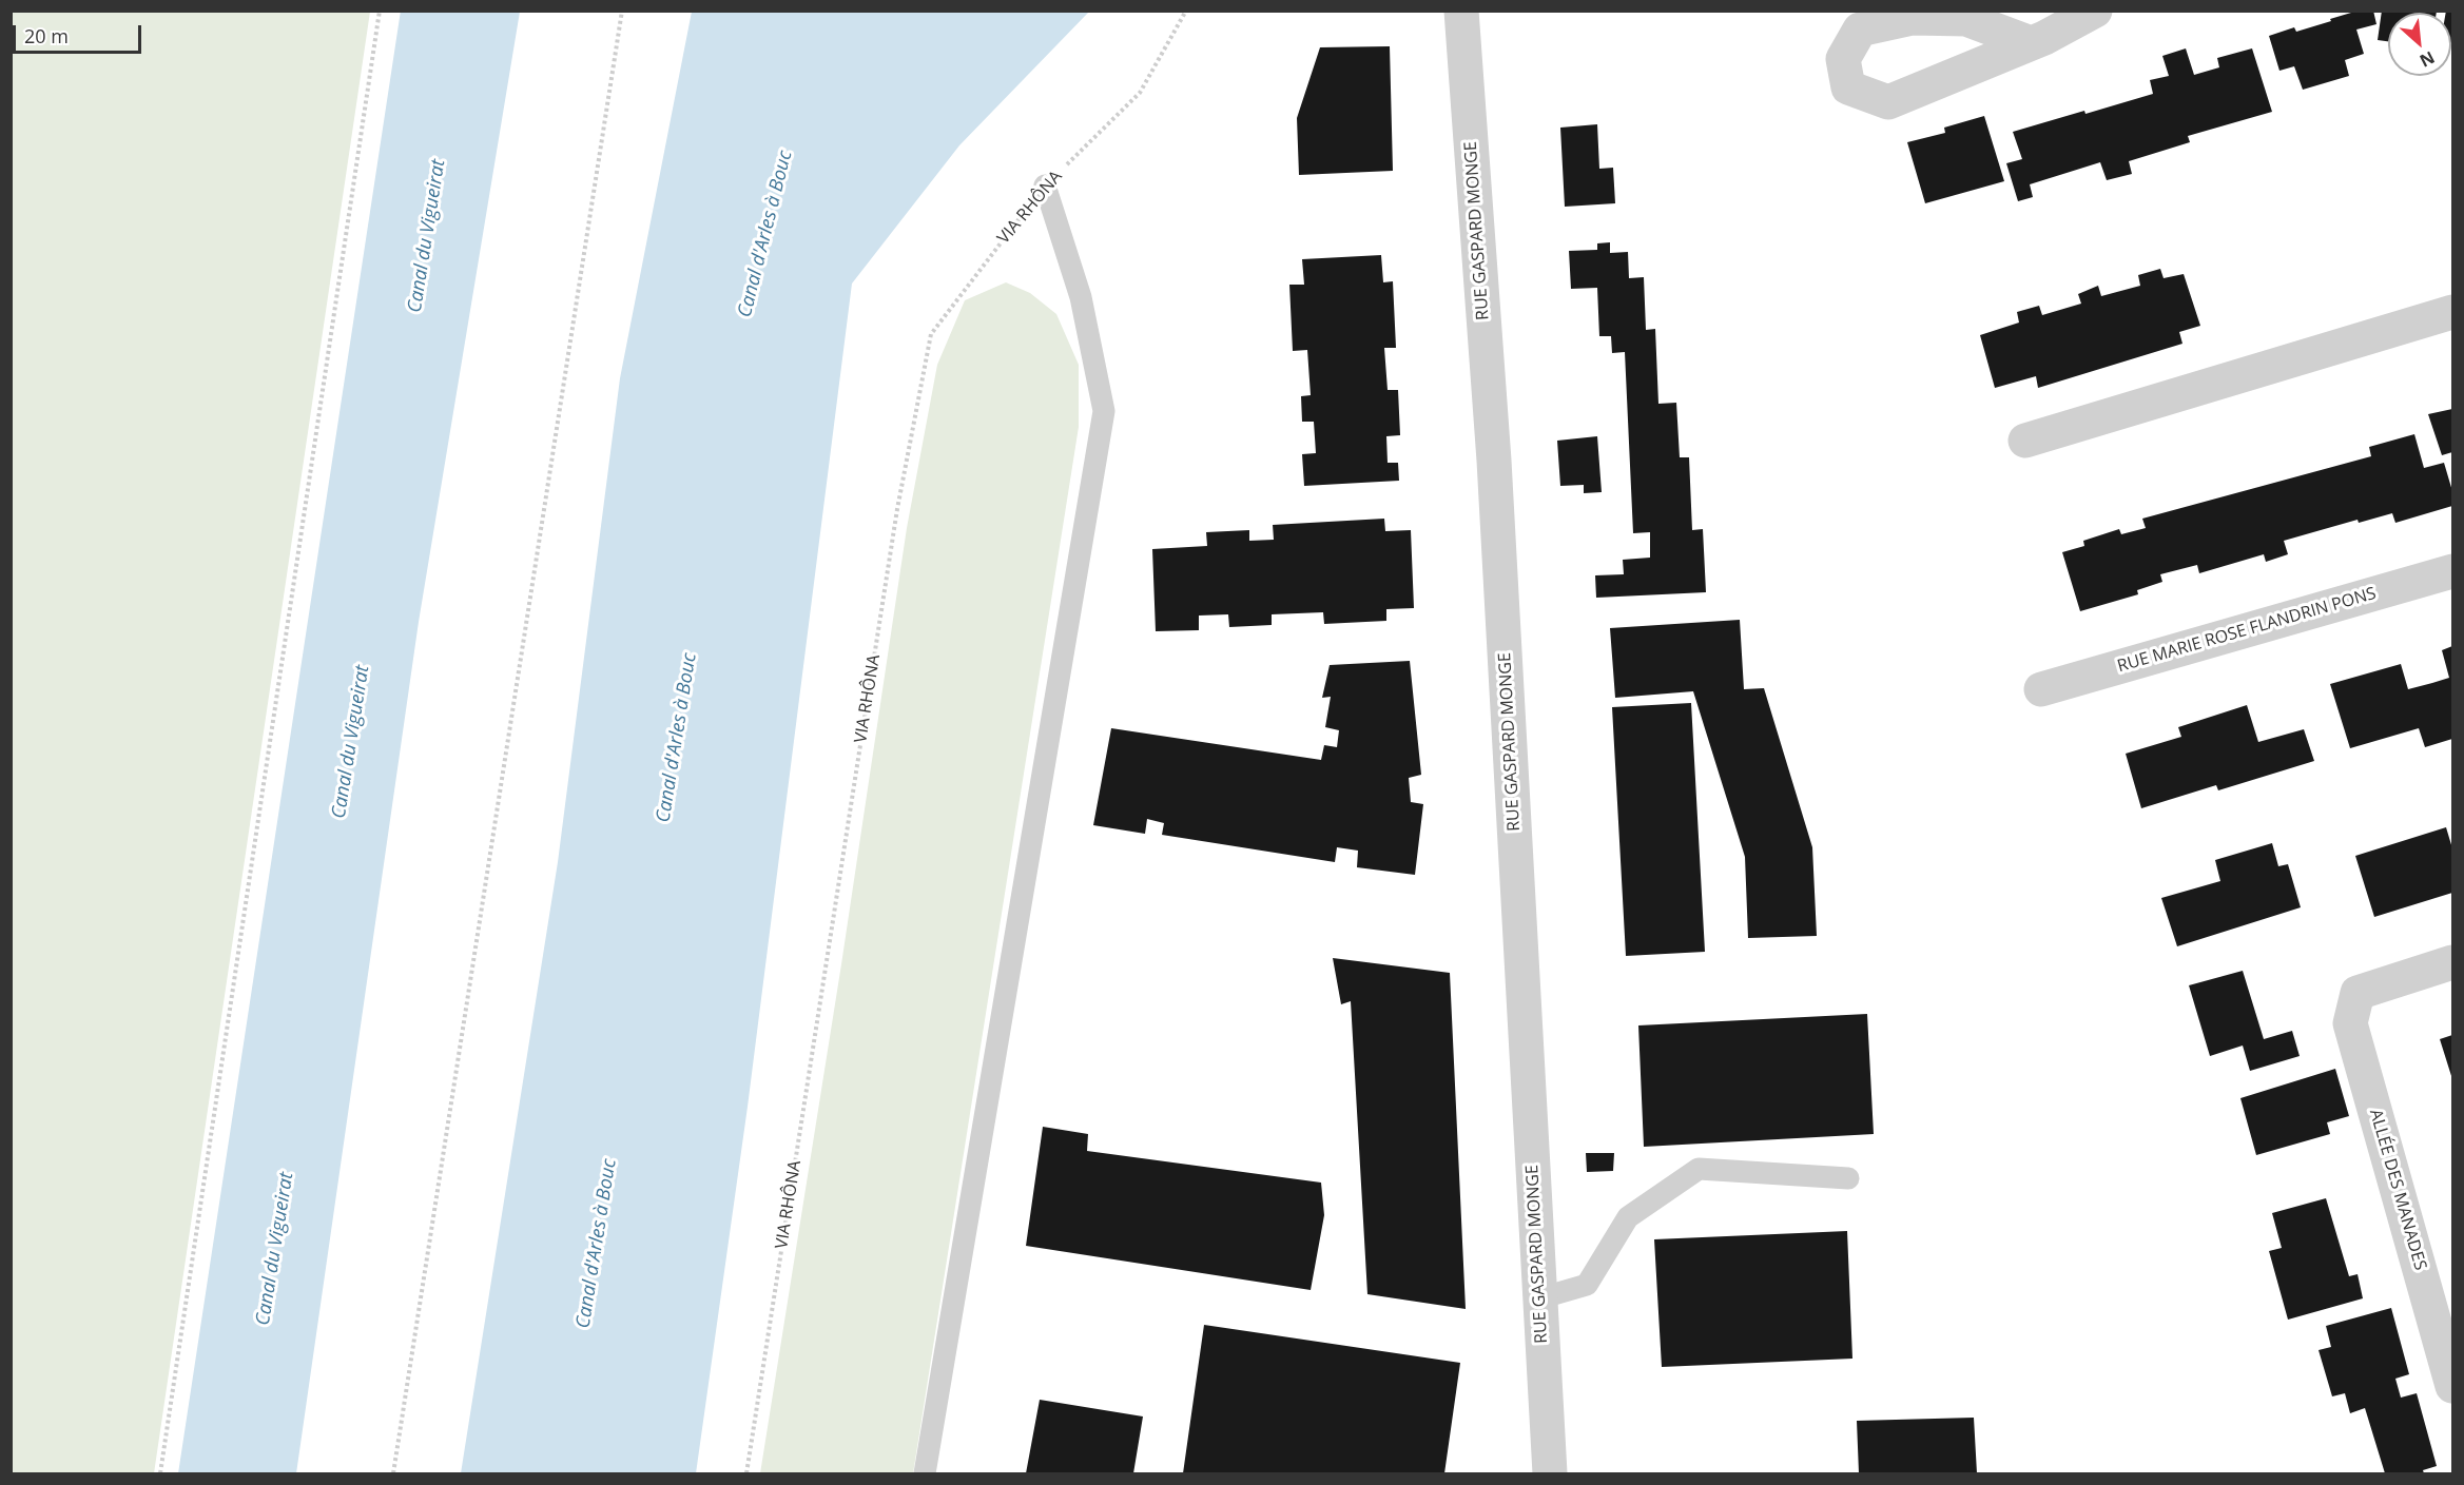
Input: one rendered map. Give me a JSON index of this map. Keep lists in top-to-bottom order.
{
  "streets": {
    "street": ["RUE GASPARD MONGE", "RUE MARIE ROSE FLANDRIN PONS", "ALLÉE DES MANADES"],
    "path": ["VIA RHÔNA"]
  },
  "water": ["Canal d'Arles à Bouc", "Canal du Vigueirat"],
  "scale_bar": "20 m",
  "north": "bottom right"
}
